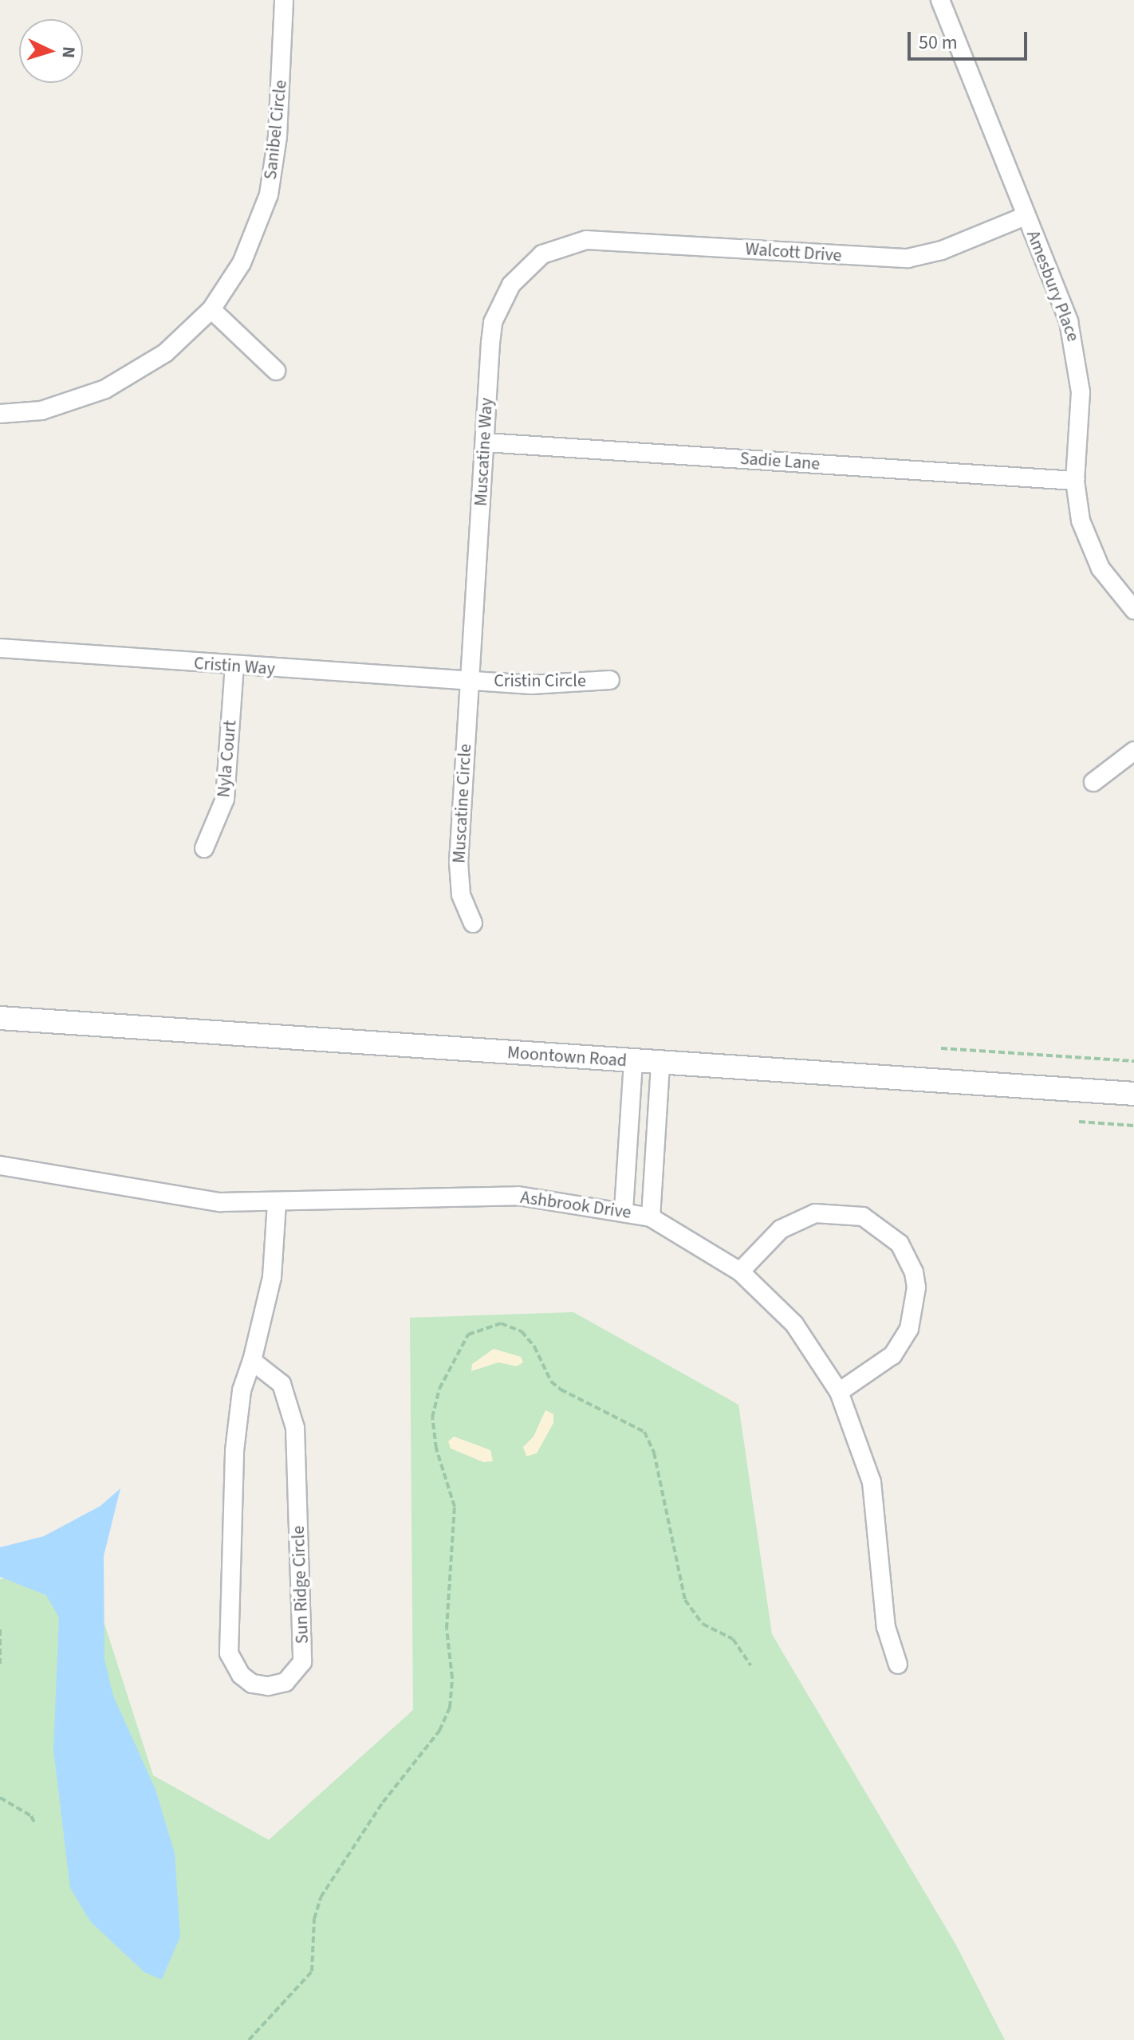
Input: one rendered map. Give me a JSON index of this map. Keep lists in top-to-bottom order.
{
  "streets": {
    "street": [
      "Sanibel Circle",
      "Walcott Drive",
      "Amesbury Place",
      "Muscatine Way",
      "Sadie Lane",
      "Cristin Way",
      "Cristin Circle",
      "Nyla Court",
      "Muscatine Circle",
      "Moontown Road",
      "Ashbrook Drive",
      "Sun Ridge Circle"
    ]
  },
  "crossings": [
    ["Walcott Drive", "Amesbury Place"],
    ["Walcott Drive", "Muscatine Way"],
    ["Amesbury Place", "Sadie Lane"],
    ["Muscatine Way", "Sadie Lane"],
    ["Muscatine Way", "Cristin Way"],
    ["Muscatine Way", "Cristin Circle"],
    ["Muscatine Way", "Muscatine Circle"],
    ["Cristin Way", "Cristin Circle"],
    ["Cristin Way", "Nyla Court"],
    ["Cristin Way", "Muscatine Circle"],
    ["Cristin Circle", "Muscatine Circle"],
    ["Ashbrook Drive", "Sun Ridge Circle"]
  ],
  "scale_bar": "50 m",
  "north": "right"
}
